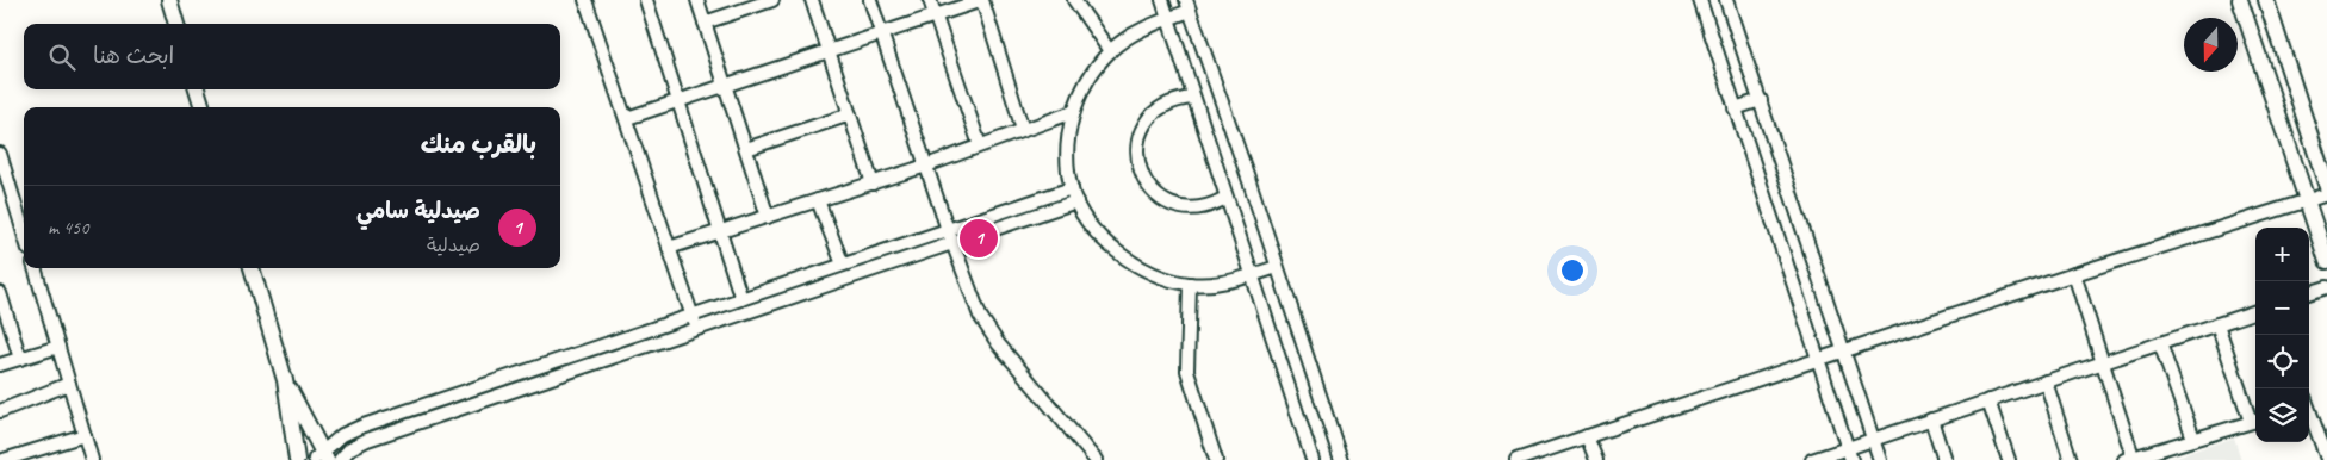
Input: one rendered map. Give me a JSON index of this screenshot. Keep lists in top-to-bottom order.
{
  "north": "bottom",
  "page": {
    "search": "ابحث هنا",
    "heading": "بالقرب منك",
    "list": [
      {
        "mark": "1",
        "name": "صيدلية سامي",
        "note": "صيدلية",
        "value": "450 m"
      }
    ],
    "pins": "1",
    "map_buttons": ["+", "−"]
  }
}
